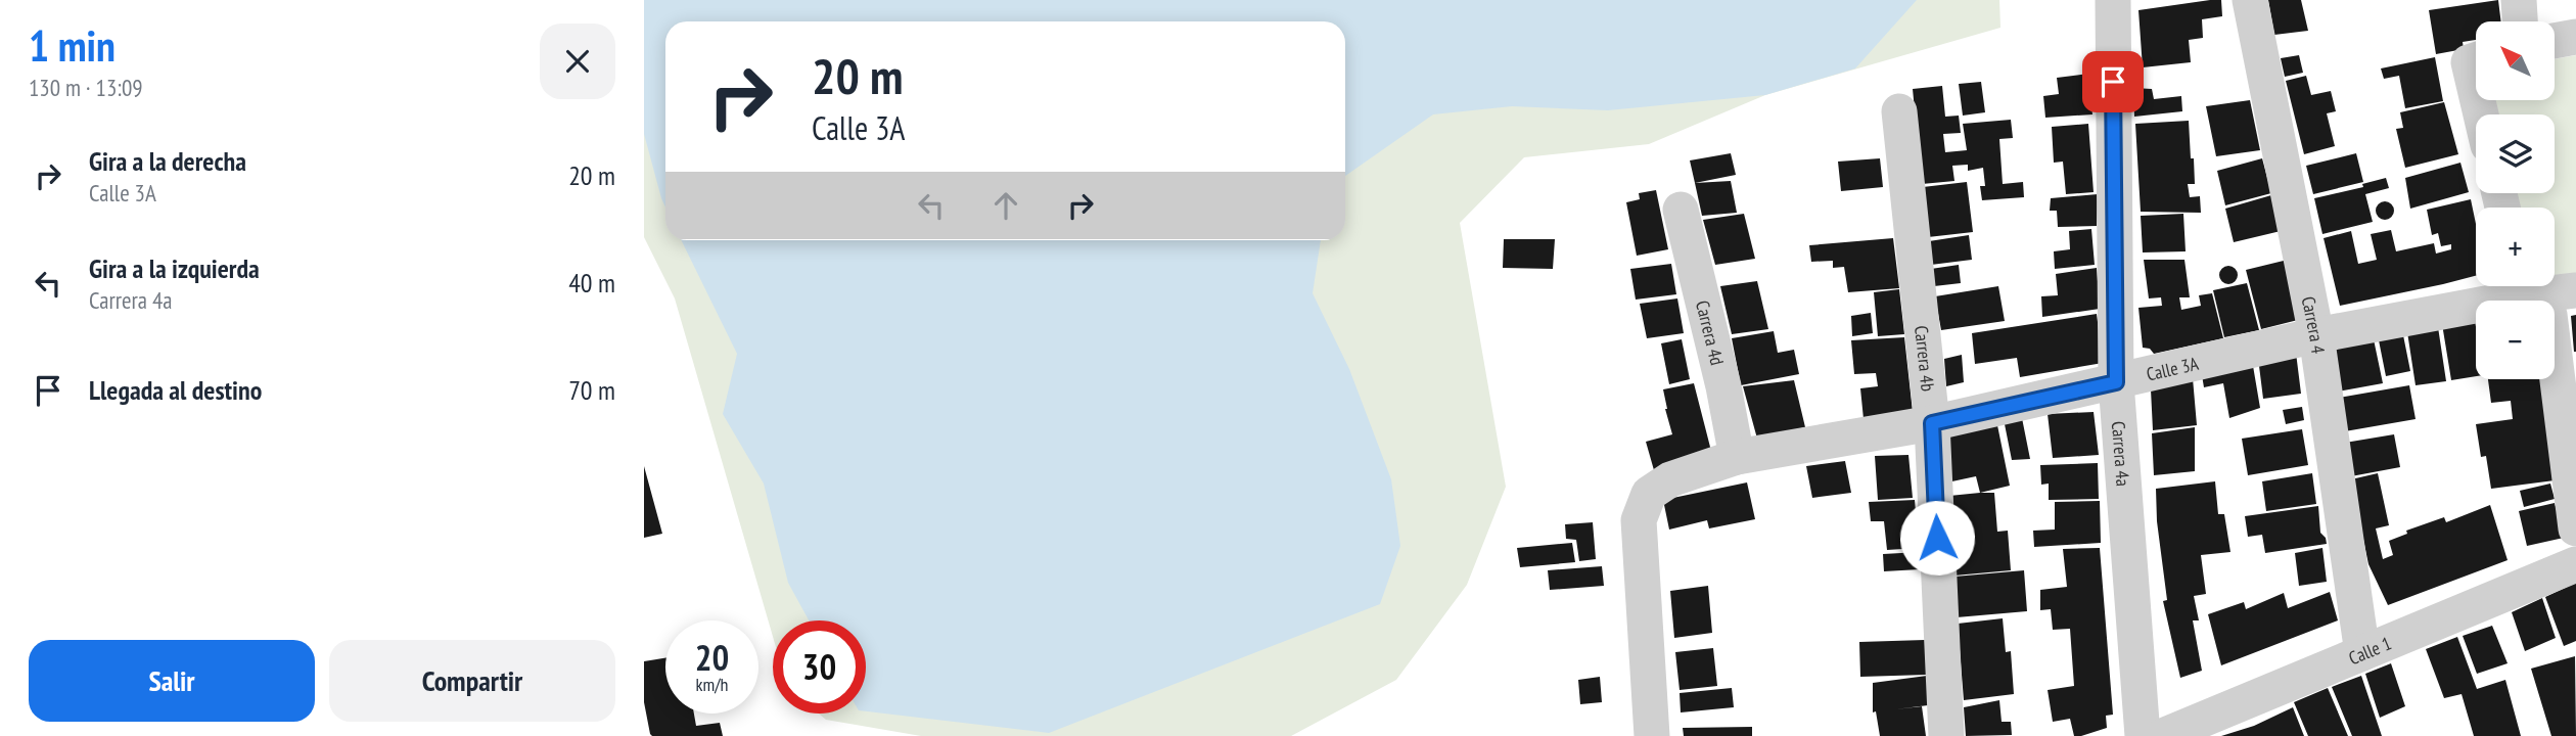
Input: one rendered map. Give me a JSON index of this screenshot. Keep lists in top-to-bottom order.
{
  "streets": {
    "street": [
      "Carrera 4",
      "Carrera 4d",
      "Carrera 4b",
      "Calle 3A",
      "Carrera 4a",
      "Calle 1"
    ]
  },
  "crossings": [
    ["Carrera 4", "Calle 3A"],
    ["Carrera 4", "Calle 1"],
    ["Carrera 4d", "Calle 3A"],
    ["Carrera 4b", "Calle 3A"],
    ["Calle 3A", "Carrera 4a"]
  ],
  "north": "top left",
  "page": {
    "heading": ["1 min", "130 m · 13:09"],
    "map_buttons": ["+", "−"],
    "turn": ["20 m", "Calle 3A"],
    "list": [
      {
        "name": "Gira a la derecha",
        "note": "Calle 3A",
        "value": "20 m"
      },
      {
        "name": "Gira a la izquierda",
        "note": "Carrera 4a",
        "value": "40 m"
      },
      {
        "name": "Llegada al destino",
        "value": "70 m"
      }
    ],
    "speed": "20 km/h",
    "limit": "30",
    "buttons": ["Salir", "Compartir"]
  }
}
